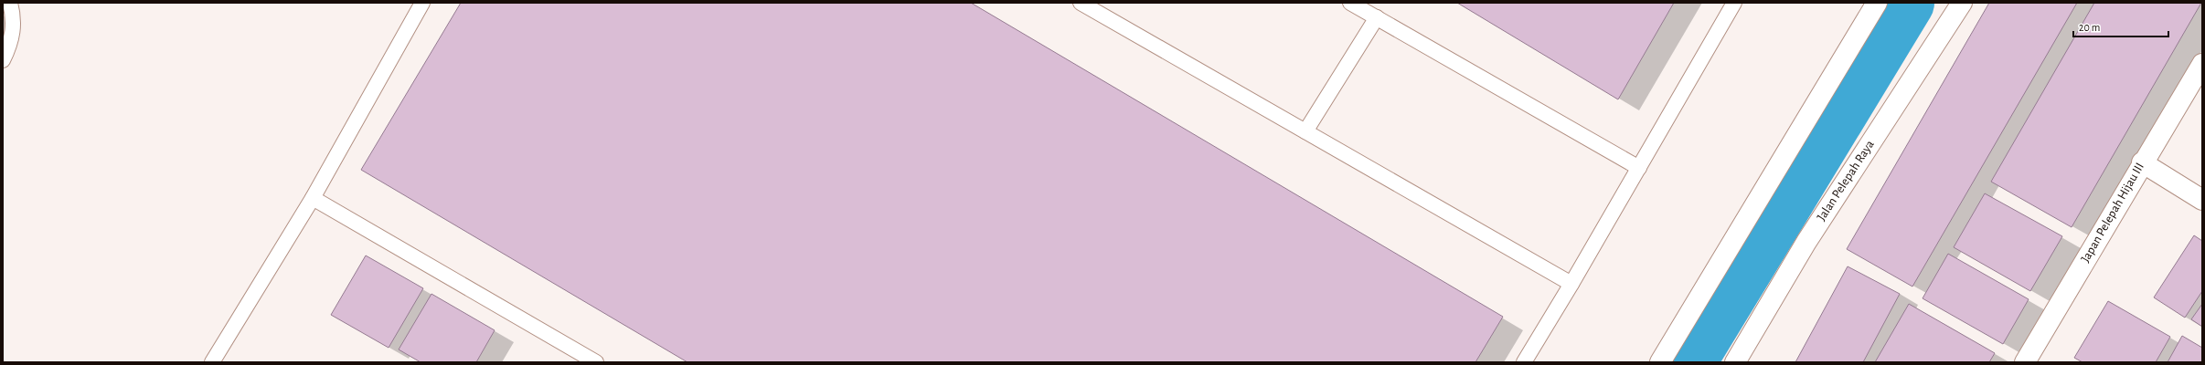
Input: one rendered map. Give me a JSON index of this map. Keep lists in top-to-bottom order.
{
  "streets": {
    "street": ["Jalan Pelepah Raya", "Japan Pelepah Hijau III"]
  },
  "scale_bar": "20 m"
}
